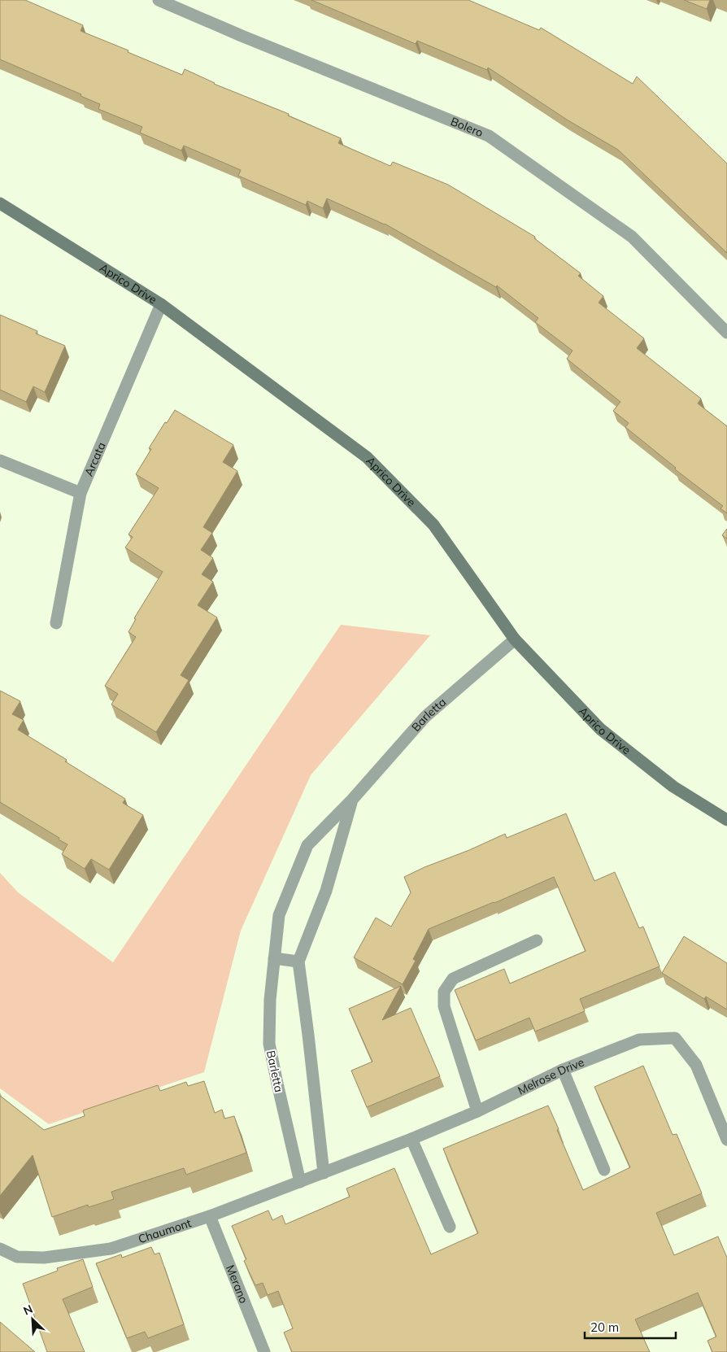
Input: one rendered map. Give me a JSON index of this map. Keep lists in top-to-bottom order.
{
  "streets": {
    "street": [
      "Bolero",
      "Aprico Drive",
      "Arcata",
      "Barletta",
      "Melrose Drive",
      "Chaumont",
      "Merano"
    ]
  },
  "crossings": [
    ["Aprico Drive", "Arcata"],
    ["Aprico Drive", "Barletta"],
    ["Barletta", "Melrose Drive"],
    ["Barletta", "Chaumont"],
    ["Melrose Drive", "Chaumont"],
    ["Chaumont", "Merano"]
  ],
  "scale_bar": "20 m",
  "north": "top left"
}
